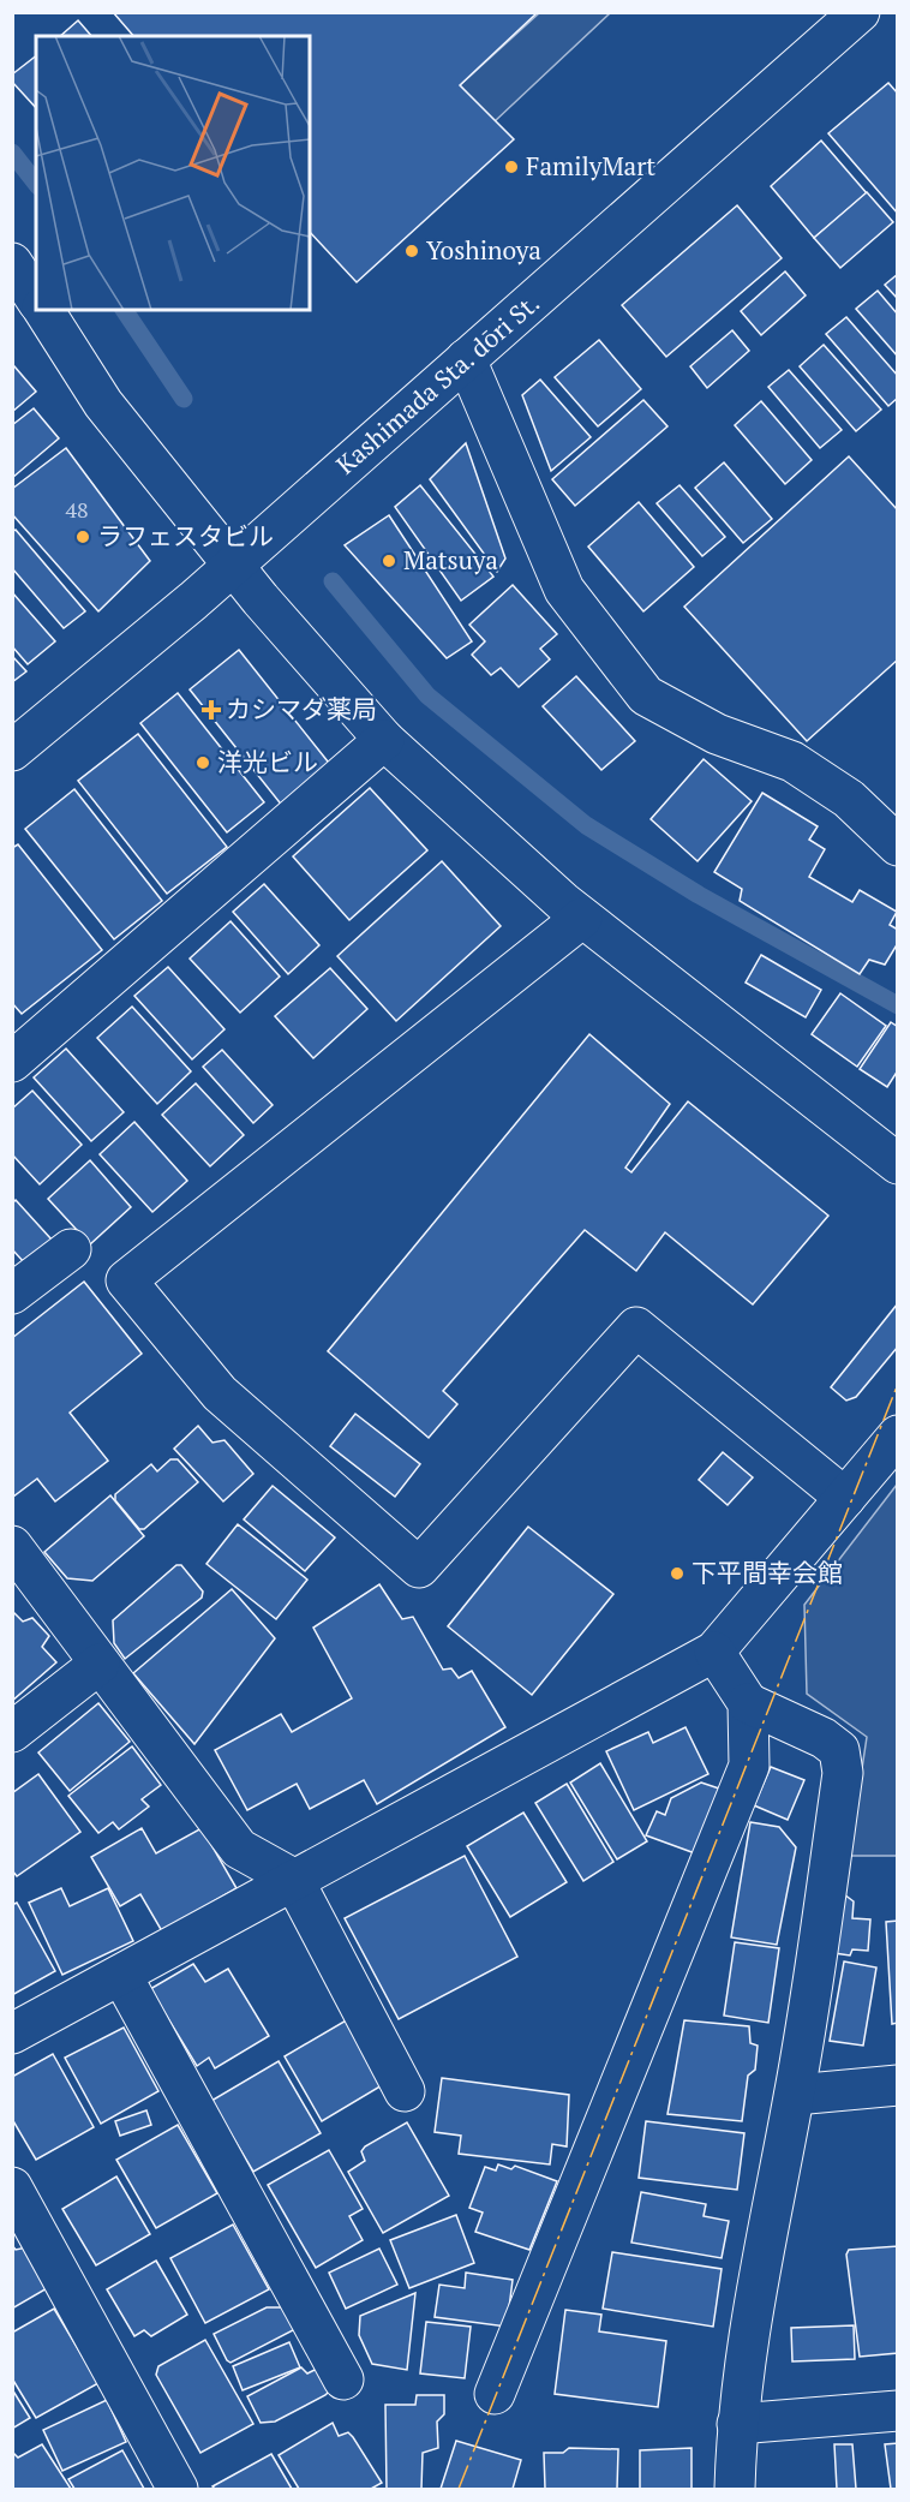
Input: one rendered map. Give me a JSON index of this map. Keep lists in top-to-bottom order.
{
  "streets": {
    "street": ["Kashimada Sta. dōri St."]
  },
  "places": {
    "other": [
      "FamilyMart",
      "Yoshinoya",
      "ラフェスタビル",
      "Matsuya",
      "洋光ビル",
      "下平間幸会館"
    ],
    "health": ["カシマダ薬局"]
  },
  "house_numbers": ["48"]
}
